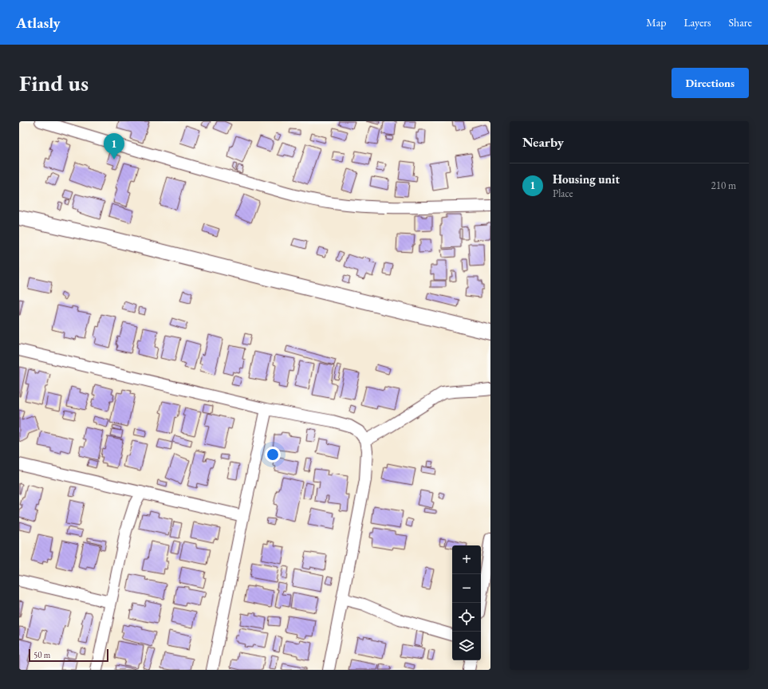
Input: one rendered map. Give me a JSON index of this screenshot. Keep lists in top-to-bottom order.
{
  "scale_bar": "50 m",
  "page": {
    "header": "Atlasly",
    "nav": ["Map", "Layers", "Share"],
    "buttons": "Directions",
    "title": "Find us",
    "heading": "Nearby",
    "pins": "1",
    "list": [
      {
        "mark": "1",
        "name": "Housing unit",
        "note": "Place",
        "value": "210 m"
      }
    ],
    "map_buttons": ["+", "−"],
    "scale": "50 m"
  }
}
